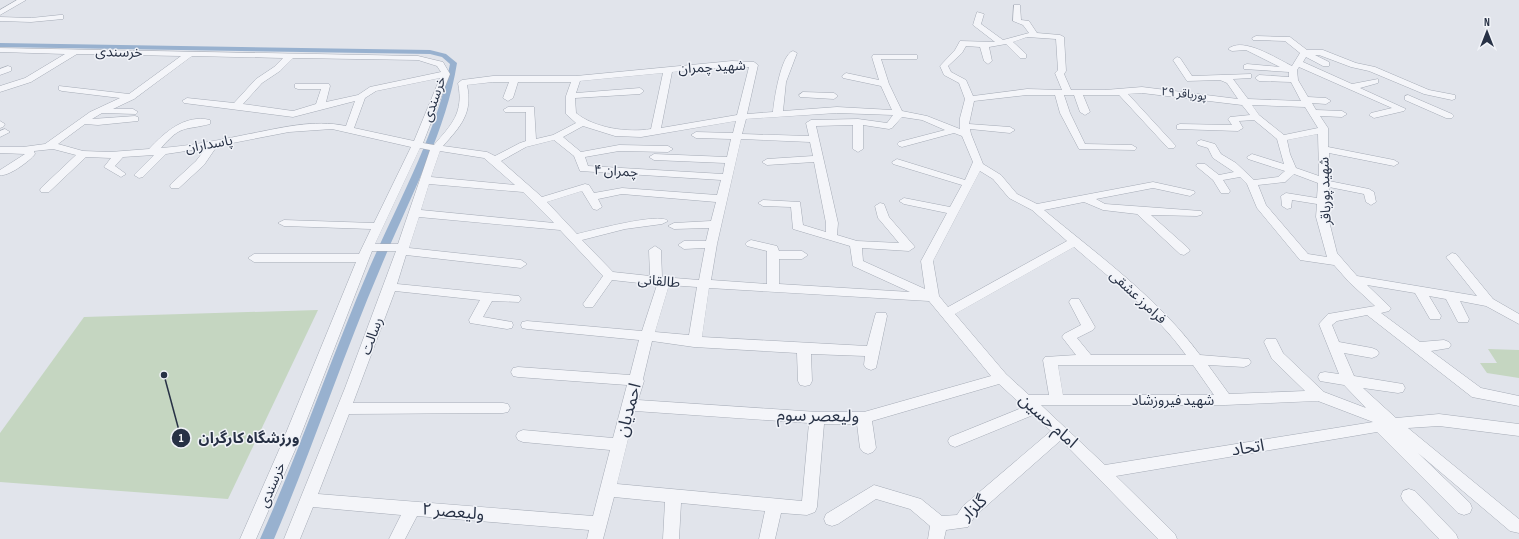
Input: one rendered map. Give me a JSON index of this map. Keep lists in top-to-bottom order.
{
  "streets": {
    "street": [
      "خرسندی",
      "شهید چمران",
      "پورباقر ۲۹",
      "پاسداران",
      "چمران ۴",
      "شهید پورباقر",
      "طالقانی",
      "فرامرز عشقی",
      "رسالت",
      "شهید فیروزشاد",
      "احمدیان",
      "ولیعصر سوم",
      "امام حسین",
      "اتحاد",
      "گلزار",
      "ولیعصر ۲"
    ]
  },
  "crossings": [
    ["خرسندی", "پاسداران"],
    ["شهید چمران", "چمران ۴"],
    ["شهید چمران", "طالقانی"],
    ["شهید چمران", "رسالت"],
    ["پورباقر ۲۹", "شهید پورباقر"],
    ["طالقانی", "احمدیان"],
    ["طالقانی", "امام حسین"],
    ["فرامرز عشقی", "شهید فیروزشاد"],
    ["رسالت", "ولیعصر ۲"],
    ["شهید فیروزشاد", "امام حسین"],
    ["احمدیان", "ولیعصر سوم"],
    ["احمدیان", "ولیعصر ۲"],
    ["ولیعصر سوم", "امام حسین"],
    ["امام حسین", "اتحاد"],
    ["امام حسین", "گلزار"]
  ],
  "places": ["ورزشگاه کارگران"],
  "north": "top"
}
